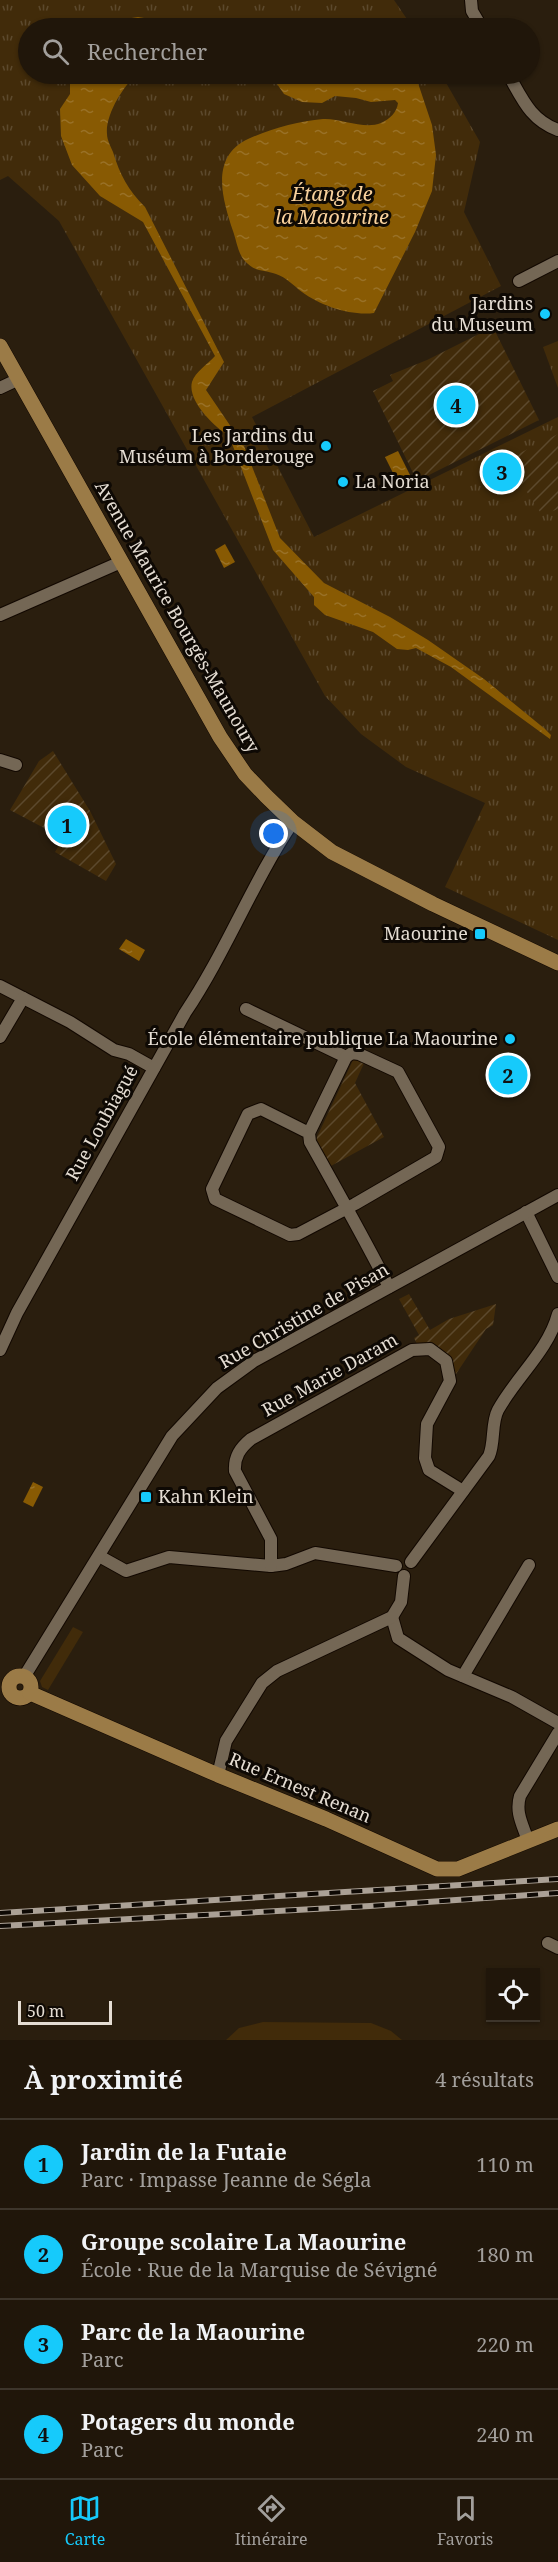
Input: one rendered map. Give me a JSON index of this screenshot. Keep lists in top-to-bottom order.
{
  "streets": {
    "street": [
      "Avenue Maurice Bourgès-Maunoury",
      "Rue Loubiagué",
      "Rue Christine de Pisan",
      "Rue Marie Daram",
      "Rue Ernest Renan"
    ]
  },
  "crossings": [
    ["Avenue Maurice Bourgès-Maunoury", "Rue Loubiagué"],
    ["Rue Christine de Pisan", "Rue Ernest Renan"]
  ],
  "water": ["Étang de la Maourine"],
  "places": {
    "other": [
      "Jardins du Museum",
      "Les Jardins du Muséum à Borderouge",
      "La Noria",
      "École élémentaire publique La Maourine"
    ],
    "transit": ["Maourine", "Kahn Klein"]
  },
  "scale_bar": "50 m",
  "page": {
    "search": "Rechercher",
    "pins": [
      "4",
      "3",
      "1",
      "2"
    ],
    "scale": "50 m",
    "heading": ["À proximité", "4 résultats"],
    "list": [
      {
        "mark": "1",
        "name": "Jardin de la Futaie",
        "note": "Parc · Impasse Jeanne de Ségla",
        "value": "110 m"
      },
      {
        "mark": "2",
        "name": "Groupe scolaire La Maourine",
        "note": "École · Rue de la Marquise de Sévigné",
        "value": "180 m"
      },
      {
        "mark": "3",
        "name": "Parc de la Maourine",
        "note": "Parc",
        "value": "220 m"
      },
      {
        "mark": "4",
        "name": "Potagers du monde",
        "note": "Parc",
        "value": "240 m"
      }
    ],
    "nav": ["Carte", "Itinéraire", "Favoris"]
  }
}
